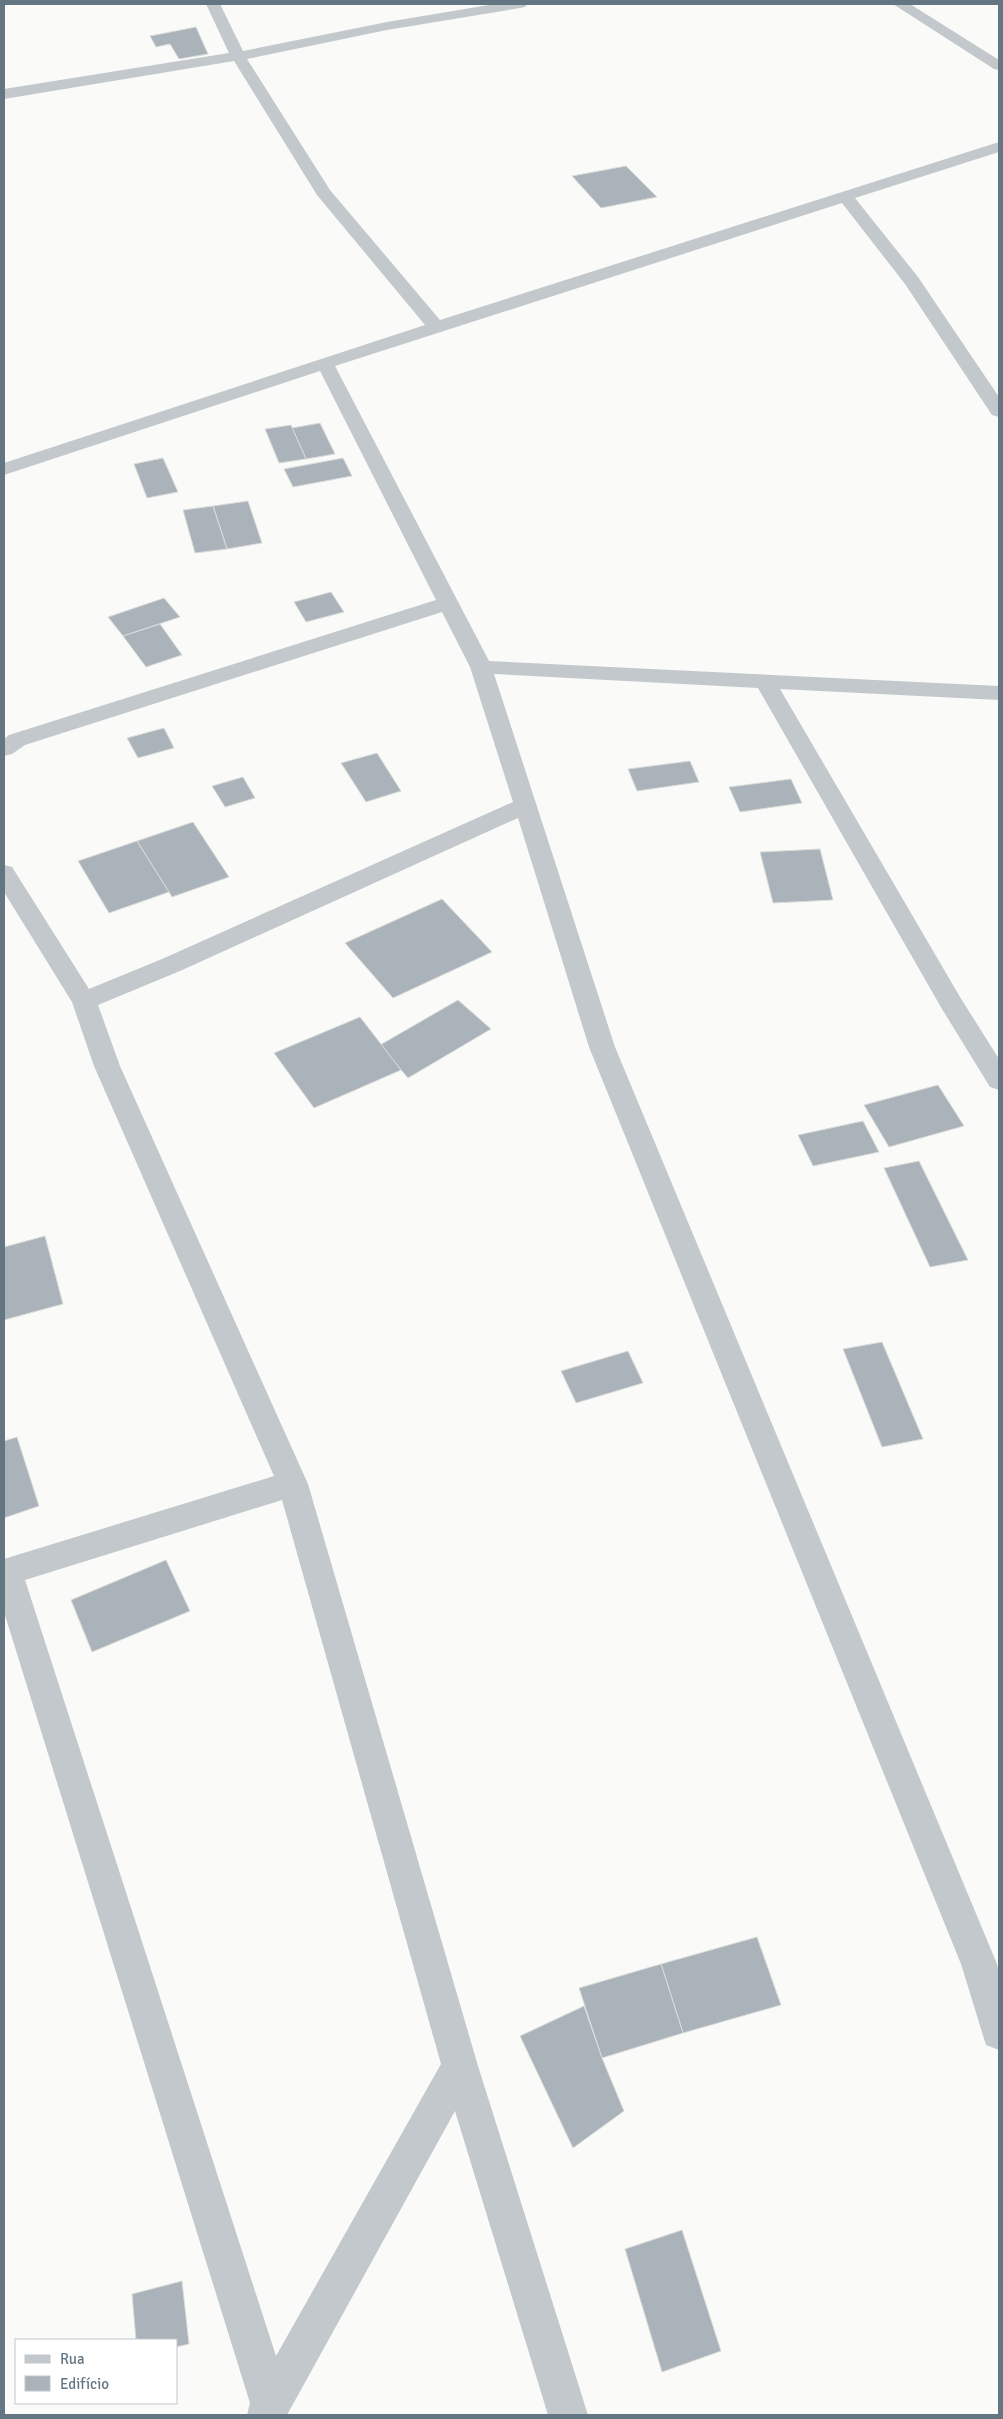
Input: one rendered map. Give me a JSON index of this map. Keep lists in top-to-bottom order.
{
  "legend": ["Rua", "Edifício"]
}
